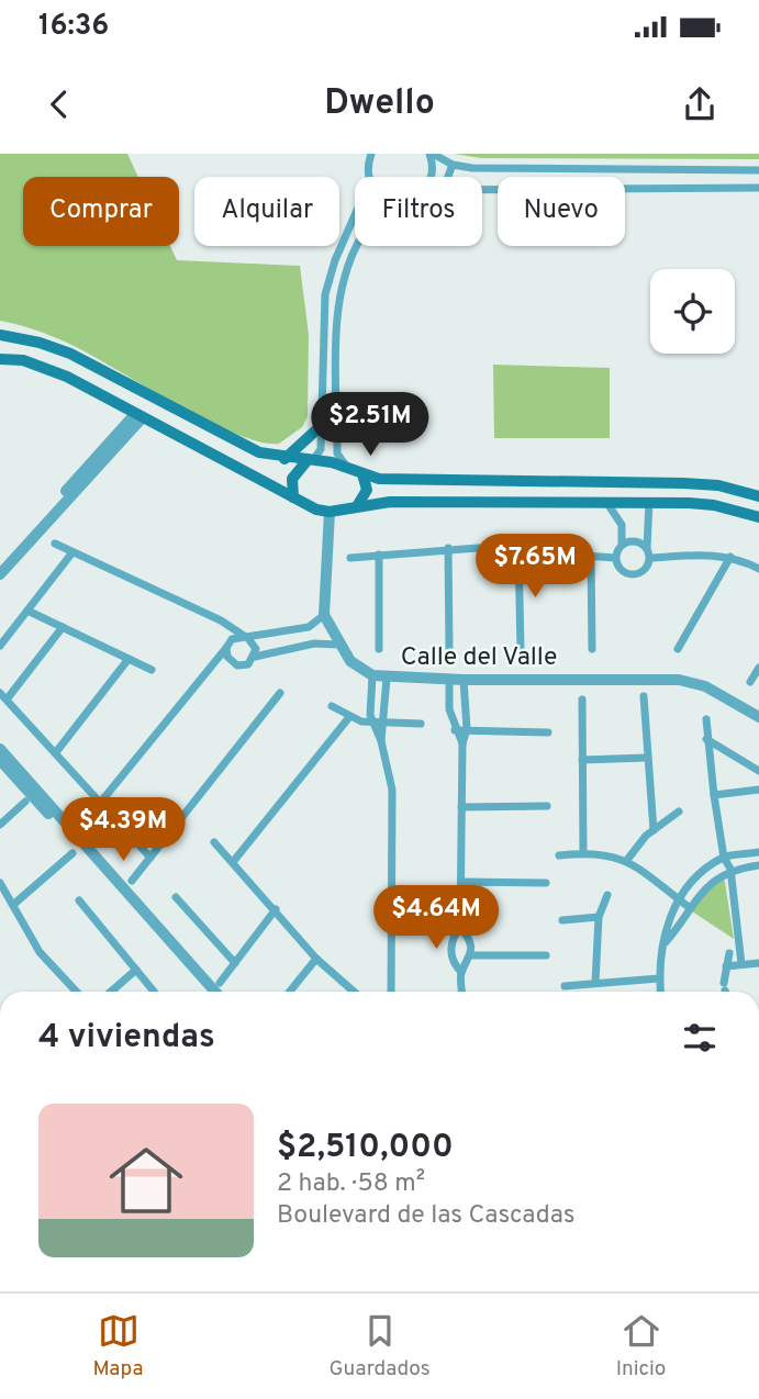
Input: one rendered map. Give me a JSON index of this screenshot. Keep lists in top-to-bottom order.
{
  "streets": {
    "street": ["Calle del Valle"]
  },
  "page": {
    "status": "16:36",
    "header": "Dwello",
    "chip": [
      "Comprar",
      "Alquilar",
      "Filtros",
      "Nuevo"
    ],
    "price": [
      "$2.51M",
      "$7.65M",
      "$4.39M",
      "$4.64M"
    ],
    "heading": "4 viviendas",
    "list": [
      {
        "name": "$2,510,000",
        "note": "2 hab. · 58 m² · Boulevard de las Cascadas"
      }
    ],
    "tabs": ["Mapa", "Guardados", "Inicio"]
  }
}
